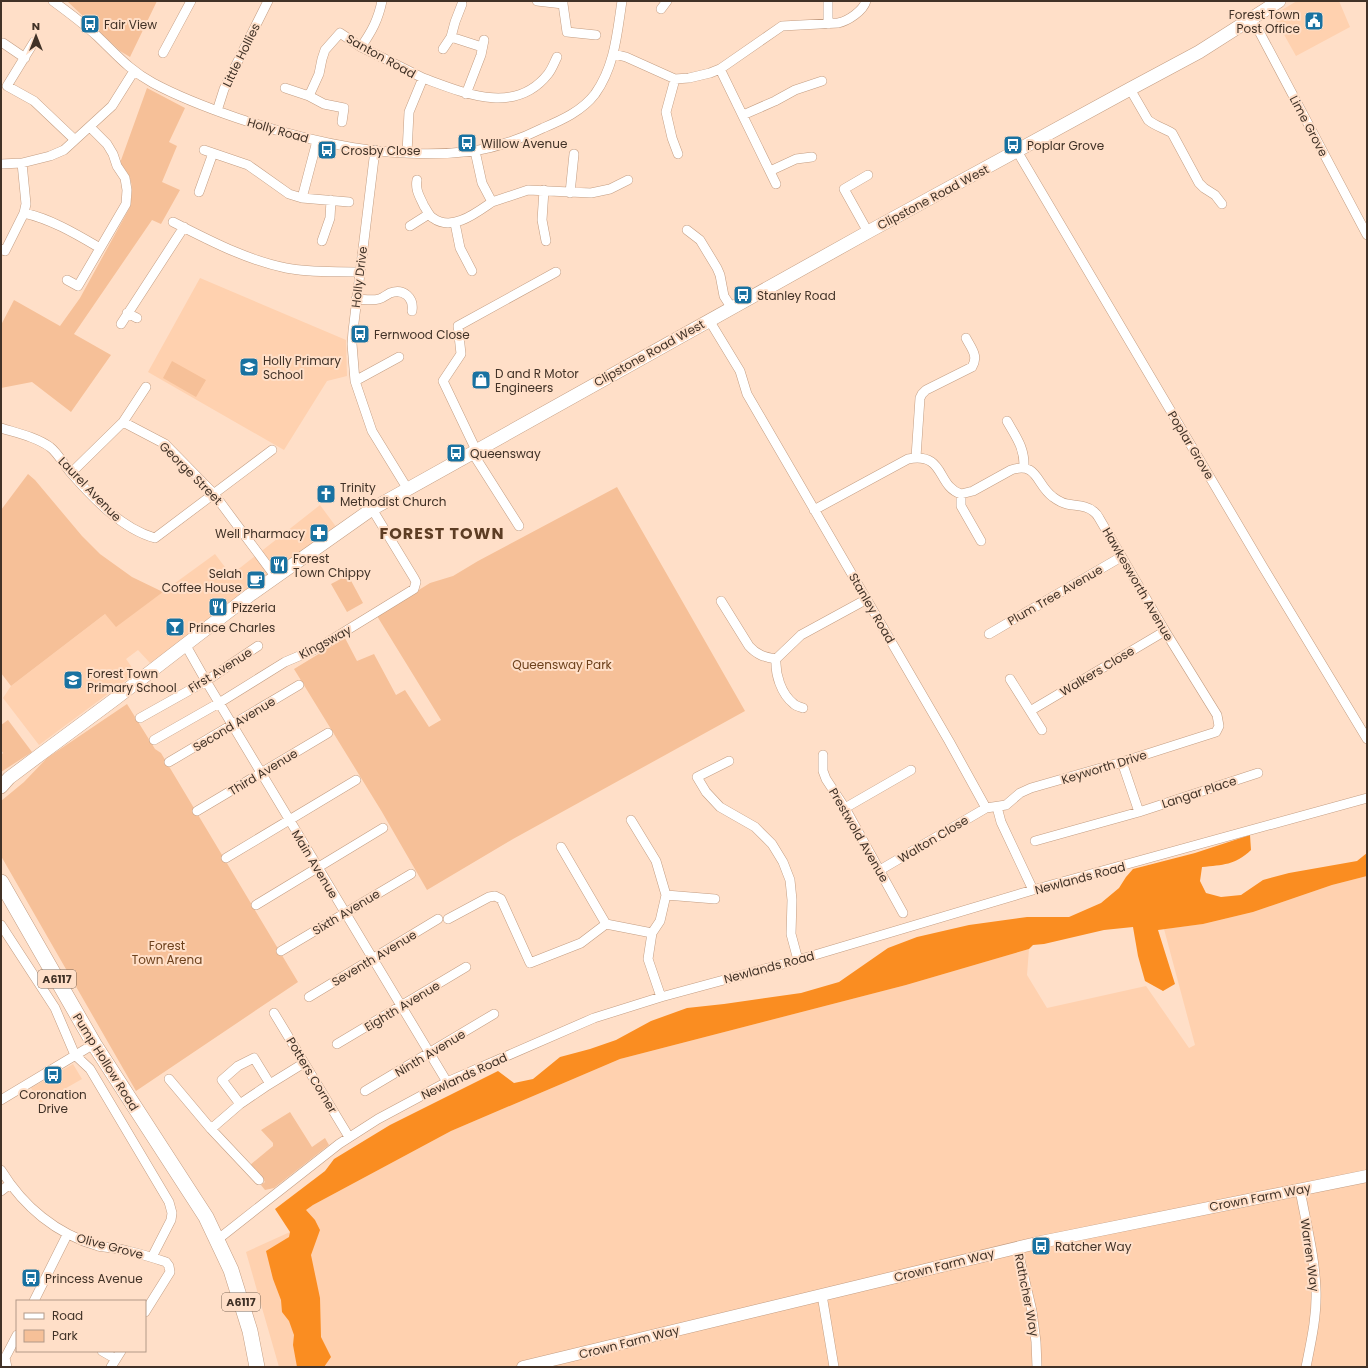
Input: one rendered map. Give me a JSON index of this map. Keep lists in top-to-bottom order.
{
  "streets": {
    "main road": ["Clipstone Road West", "A6117", "Pump Hollow Road"],
    "street": [
      "Little Hollies",
      "Santon Road",
      "Lime Grove",
      "Holly Road",
      "Holly Drive",
      "Poplar Grove",
      "George Street",
      "Laurel Avenue",
      "Hawkesworth Avenue",
      "Plum Tree Avenue",
      "Stanley Road",
      "Kingsway",
      "First Avenue",
      "Walkers Close",
      "Second Avenue",
      "Keyworth Drive",
      "Third Avenue",
      "Langar Place",
      "Prestwold Avenue",
      "Walton Close",
      "Main Avenue",
      "Newlands Road",
      "Sixth Avenue",
      "Seventh Avenue",
      "Eighth Avenue",
      "Ninth Avenue",
      "Potters Corner",
      "Crown Farm Way",
      "Olive Grove",
      "Warren Way",
      "Rathcher Way"
    ]
  },
  "crossings": [
    ["Little Hollies", "Holly Road"],
    ["Santon Road", "Holly Road"],
    ["Lime Grove", "Clipstone Road West"],
    ["Holly Road", "Holly Drive"],
    ["Clipstone Road West", "Holly Drive"],
    ["Clipstone Road West", "Poplar Grove"],
    ["Clipstone Road West", "George Street"],
    ["Clipstone Road West", "Stanley Road"],
    ["Clipstone Road West", "Kingsway"],
    ["Clipstone Road West", "Main Avenue"],
    ["George Street", "Laurel Avenue"],
    ["Hawkesworth Avenue", "Plum Tree Avenue"],
    ["Hawkesworth Avenue", "Walkers Close"],
    ["Hawkesworth Avenue", "Keyworth Drive"],
    ["Stanley Road", "Walton Close"],
    ["Kingsway", "Main Avenue"],
    ["First Avenue", "Main Avenue"],
    ["Second Avenue", "Main Avenue"],
    ["Third Avenue", "Main Avenue"],
    ["Prestwold Avenue", "Walton Close"],
    ["Main Avenue", "Newlands Road"],
    ["Main Avenue", "Sixth Avenue"],
    ["Main Avenue", "Seventh Avenue"],
    ["Main Avenue", "Eighth Avenue"],
    ["Main Avenue", "Ninth Avenue"],
    ["Newlands Road", "A6117"],
    ["Newlands Road", "Pump Hollow Road"],
    ["Newlands Road", "Potters Corner"],
    ["A6117", "Pump Hollow Road"],
    ["Pump Hollow Road", "Olive Grove"],
    ["Crown Farm Way", "Warren Way"],
    ["Crown Farm Way", "Rathcher Way"]
  ],
  "districts": ["FOREST TOWN"],
  "parks": ["Queensway Park", "Forest Town Arena"],
  "places": {
    "public building": ["Forest Town Post Office"],
    "bus stop": [
      "Fair View",
      "Willow Avenue",
      "Poplar Grove",
      "Crosby Close",
      "Stanley Road",
      "Fernwood Close",
      "Queensway",
      "Coronation Drive",
      "Ratcher Way",
      "Princess Avenue"
    ],
    "school or university": ["Holly Primary School", "Forest Town Primary School"],
    "shop": ["D and R Motor Engineers"],
    "church": ["Trinity Methodist Church"],
    "pharmacy": ["Well Pharmacy"],
    "restaurant": ["Forest Town Chippy", "Pizzeria"],
    "cafe": ["Selah Coffee House"],
    "bar": ["Prince Charles"]
  },
  "legend": ["Road", "Park"],
  "north": "top"
}
